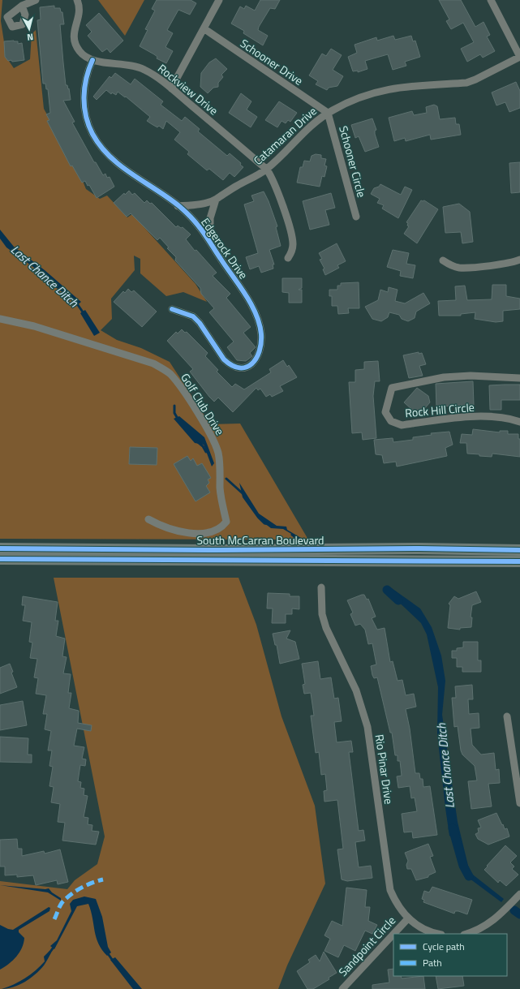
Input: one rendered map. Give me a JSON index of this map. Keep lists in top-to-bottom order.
{
  "streets": {
    "main road": ["South McCarran Boulevard"],
    "street": [
      "Schooner Drive",
      "Rockview Drive",
      "Catamaran Drive",
      "Schooner Circle",
      "Edgerock Drive",
      "Golf Club Drive",
      "Rock Hill Circle",
      "Rio Pinar Drive",
      "Sandpoint Circle"
    ]
  },
  "crossings": [
    ["Schooner Drive", "Catamaran Drive"],
    ["Schooner Drive", "Schooner Circle"],
    ["Rockview Drive", "Catamaran Drive"],
    ["Rockview Drive", "Edgerock Drive"],
    ["Catamaran Drive", "Schooner Circle"],
    ["Catamaran Drive", "Edgerock Drive"],
    ["Rio Pinar Drive", "Sandpoint Circle"]
  ],
  "water": ["Last Chance Ditch"],
  "legend": ["Cycle path", "Path"],
  "north": "bottom"
}
